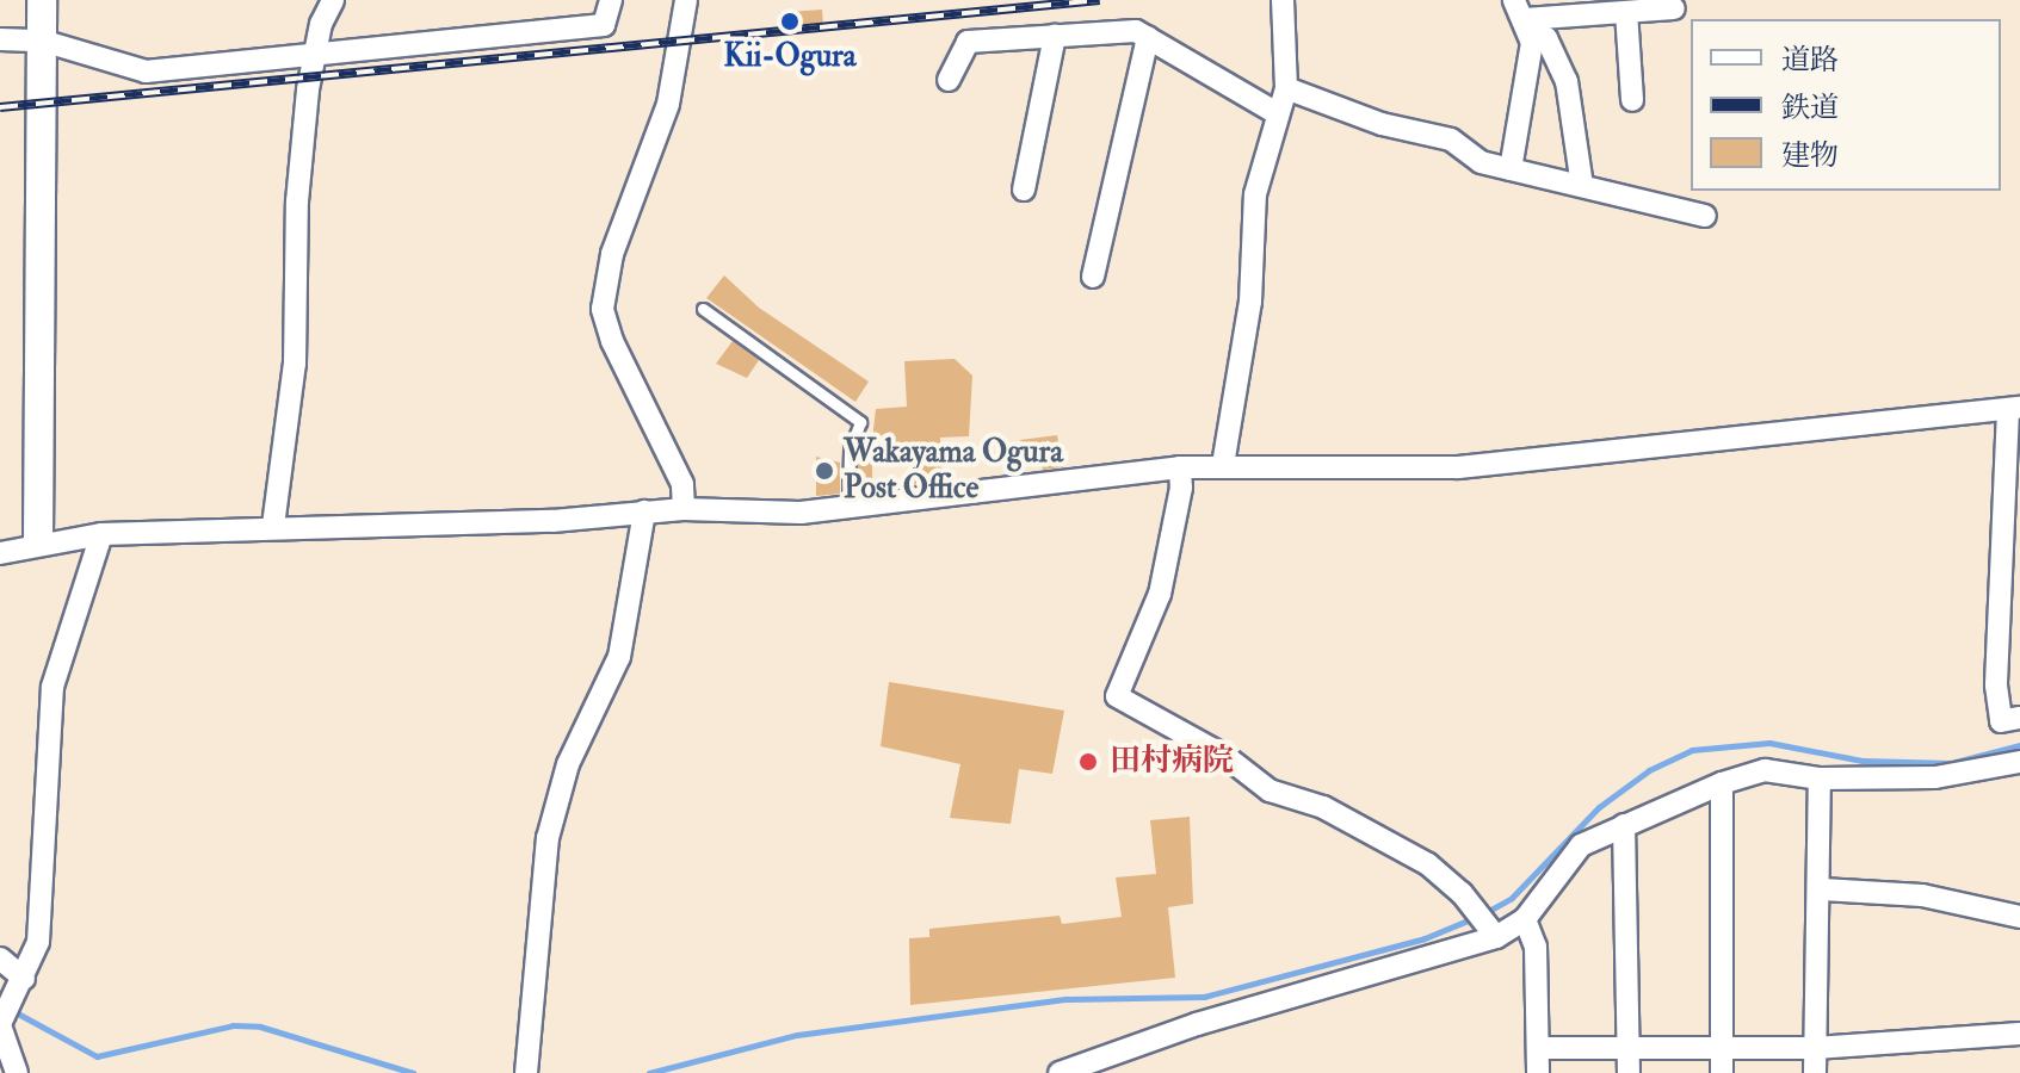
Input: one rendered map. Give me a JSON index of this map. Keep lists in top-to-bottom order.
{
  "places": ["Kii-Ogura", "Wakayama Ogura Post Office", "田村病院"],
  "legend": ["道路", "鉄道", "建物"]
}
